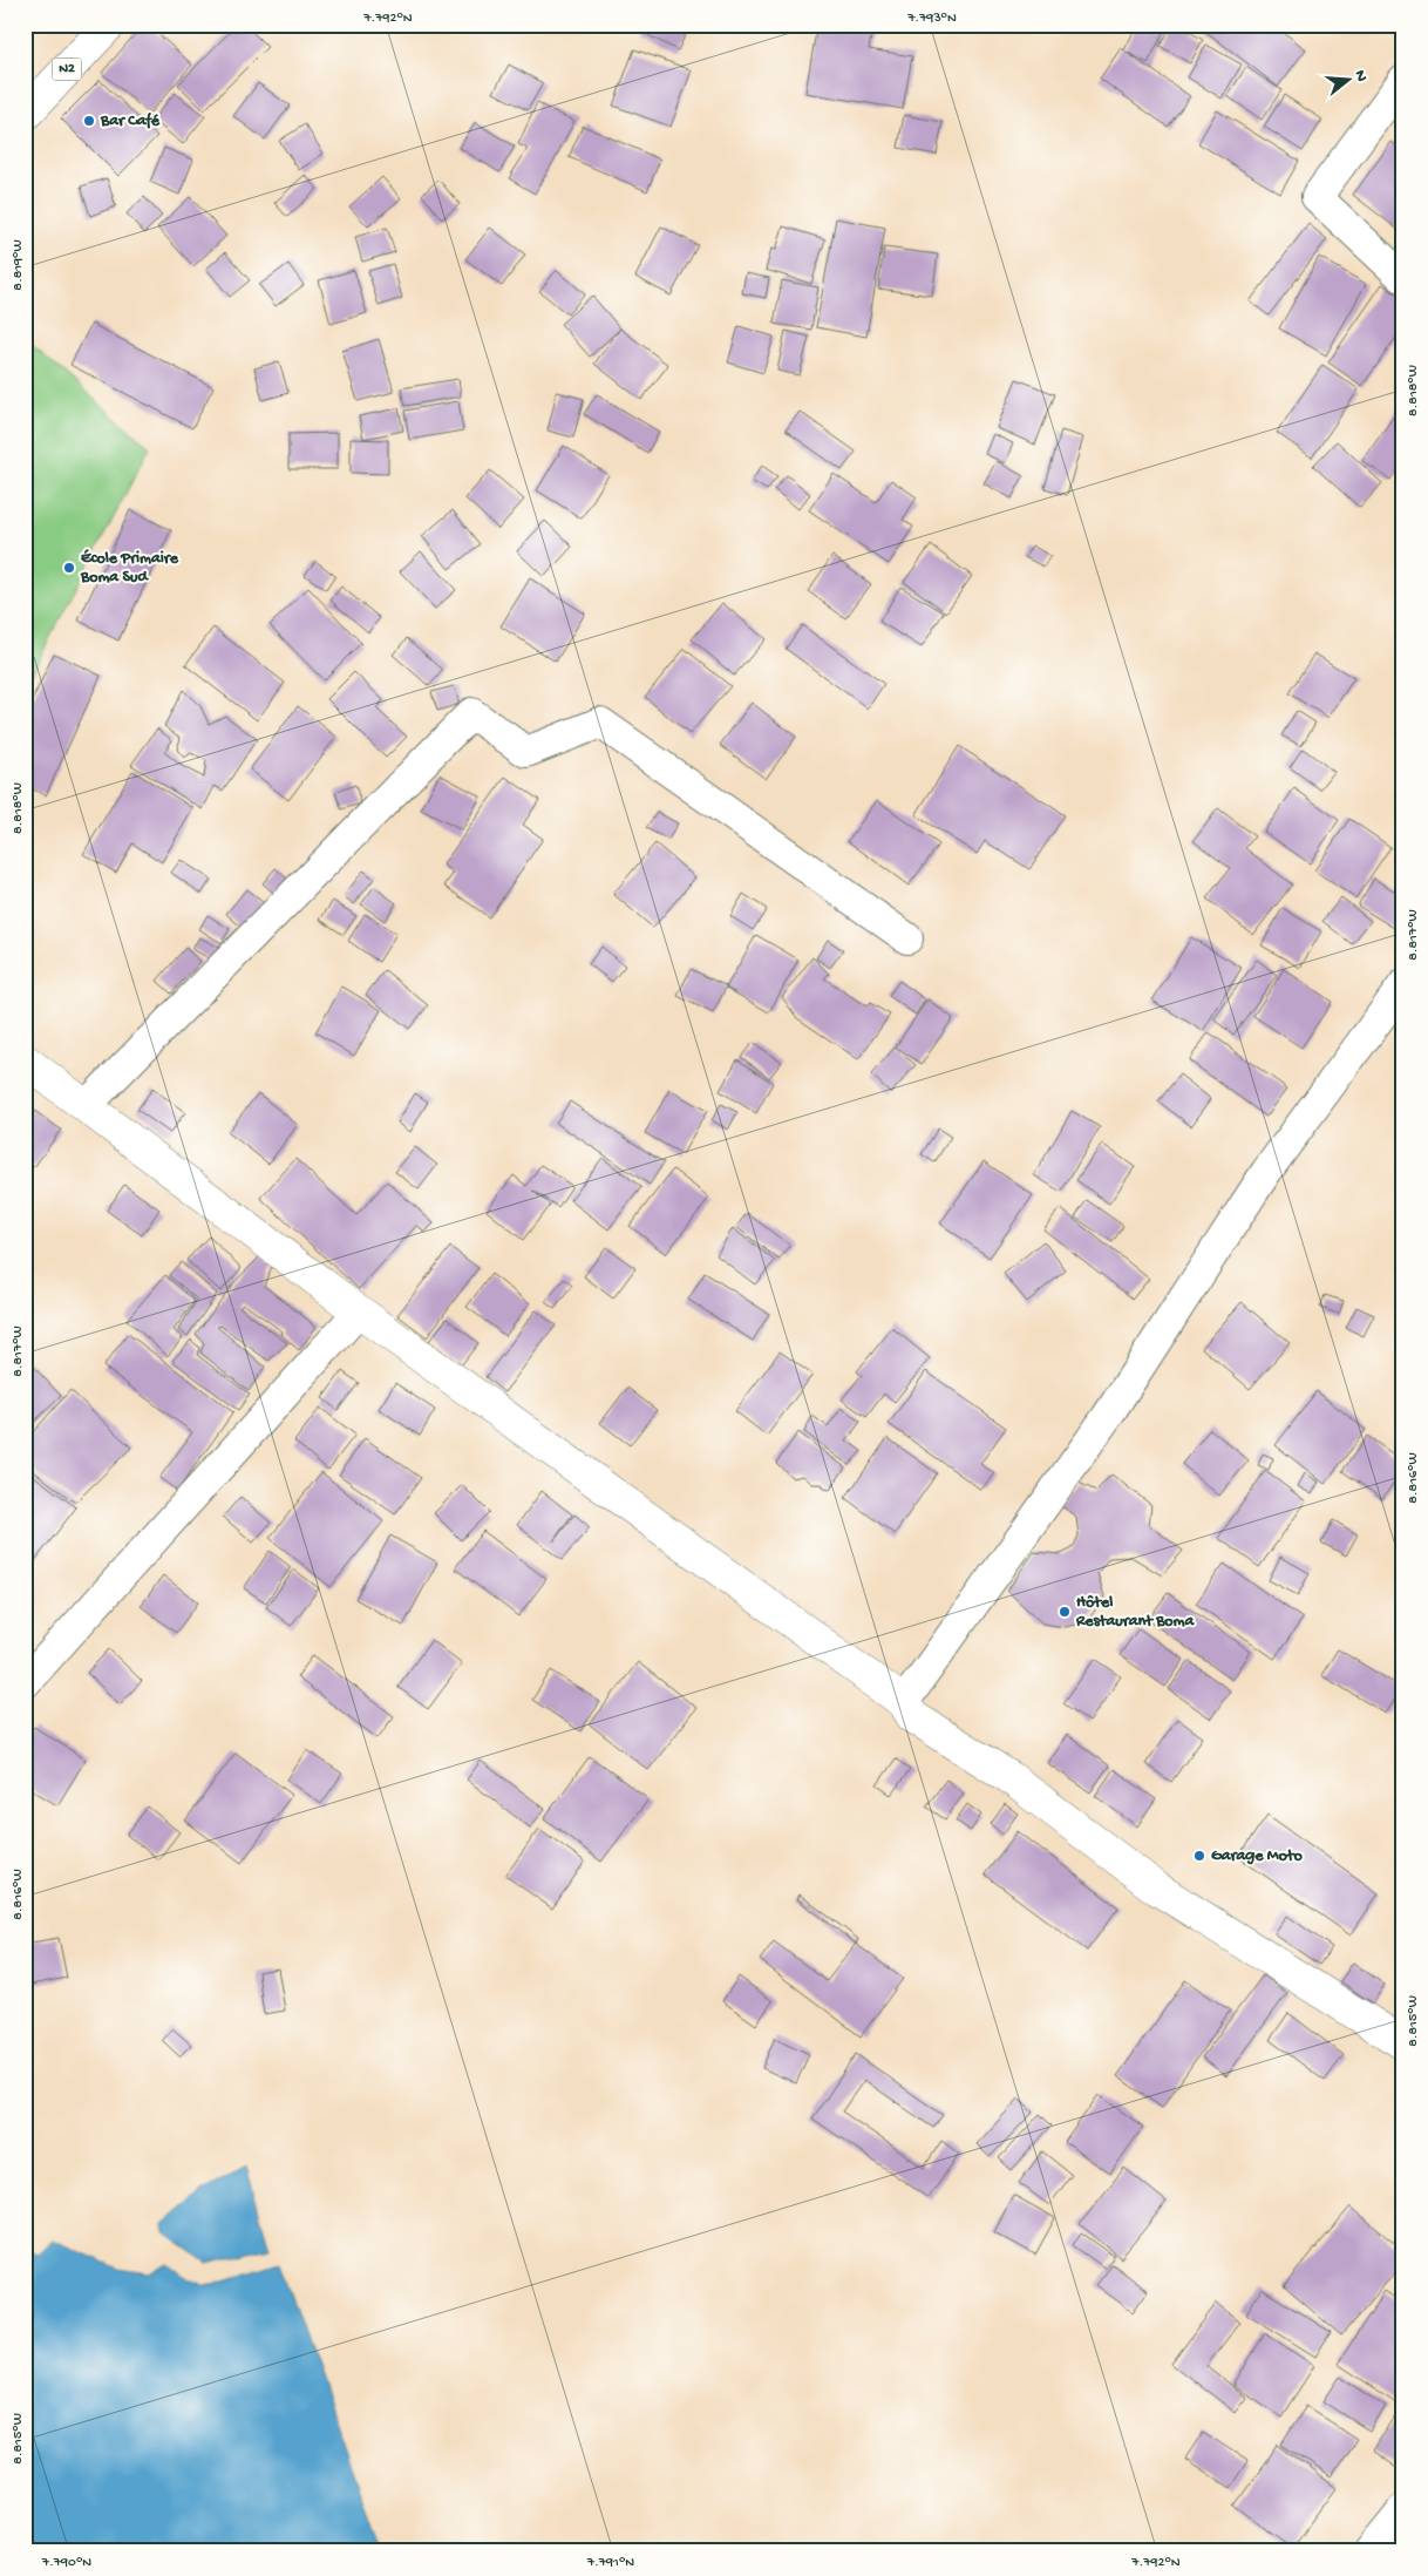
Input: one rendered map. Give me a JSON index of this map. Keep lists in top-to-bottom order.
{
  "streets": {
    "main road": ["N2"]
  },
  "places": [
    "Bar Café",
    "École Primaire Boma Sud",
    "Hôtel Restaurant Boma",
    "Garage Moto"
  ],
  "north": "right",
  "coordinates": [
    "7.792°N",
    "7.793°N",
    "8.819°W",
    "8.818°W",
    "8.817°W",
    "8.816°W",
    "8.815°W",
    "7.790°N",
    "7.791°N"
  ]
}
